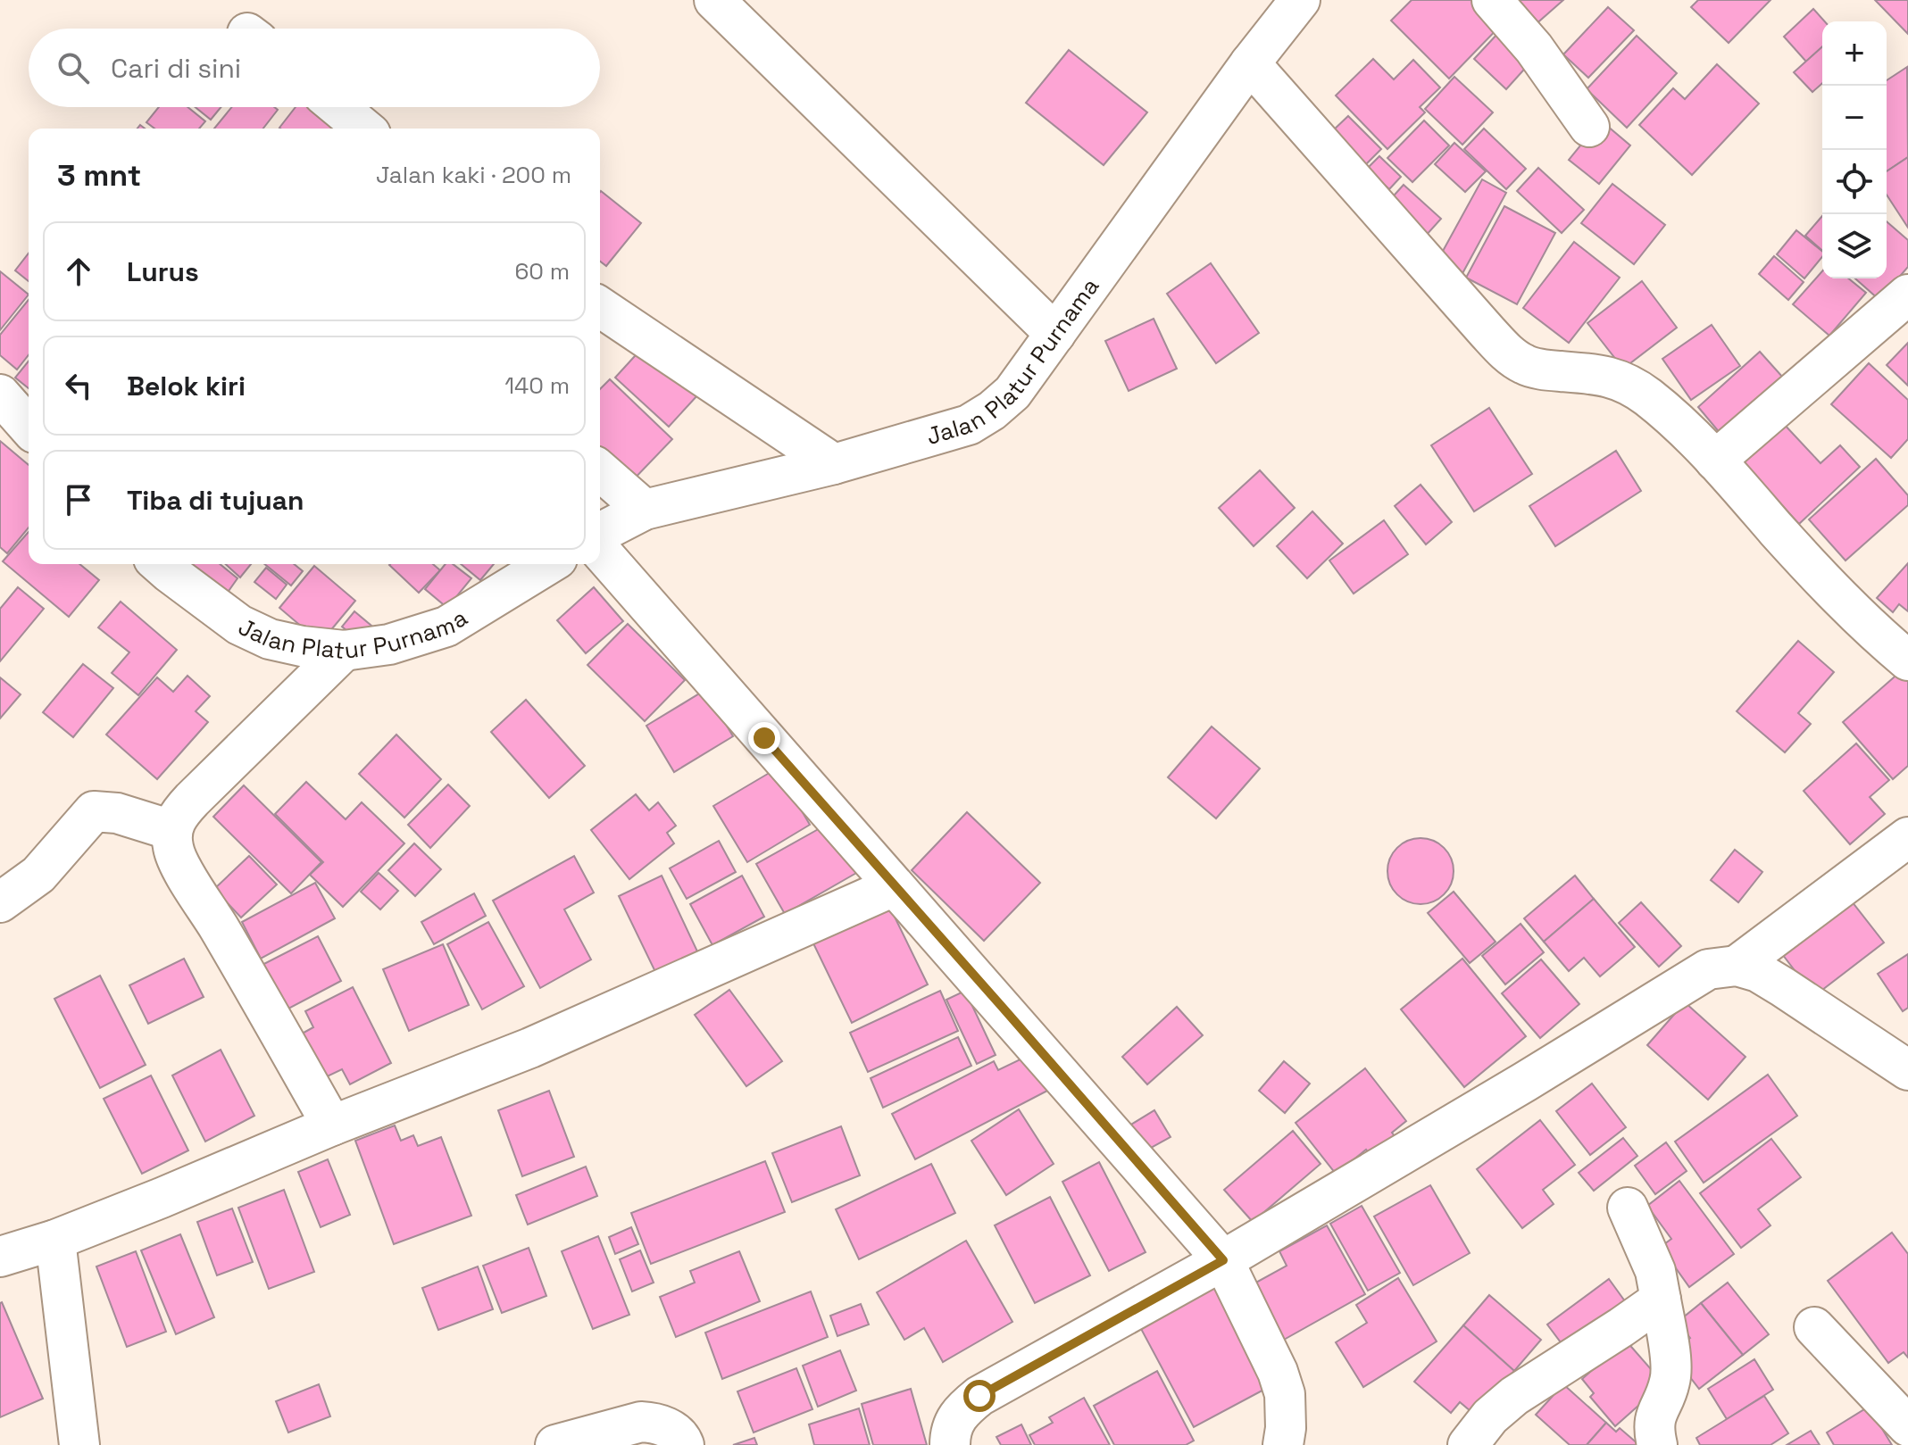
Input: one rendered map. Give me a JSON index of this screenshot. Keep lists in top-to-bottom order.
{
  "streets": {
    "street": ["Jalan Platur Purnama"]
  },
  "page": {
    "map_buttons": ["+", "−"],
    "search": "Cari di sini",
    "heading": ["3 mnt", "Jalan kaki · 200 m"],
    "list": [
      ["Lurus", "60 m"],
      ["Belok kiri", "140 m"],
      "Tiba di tujuan"
    ]
  }
}
